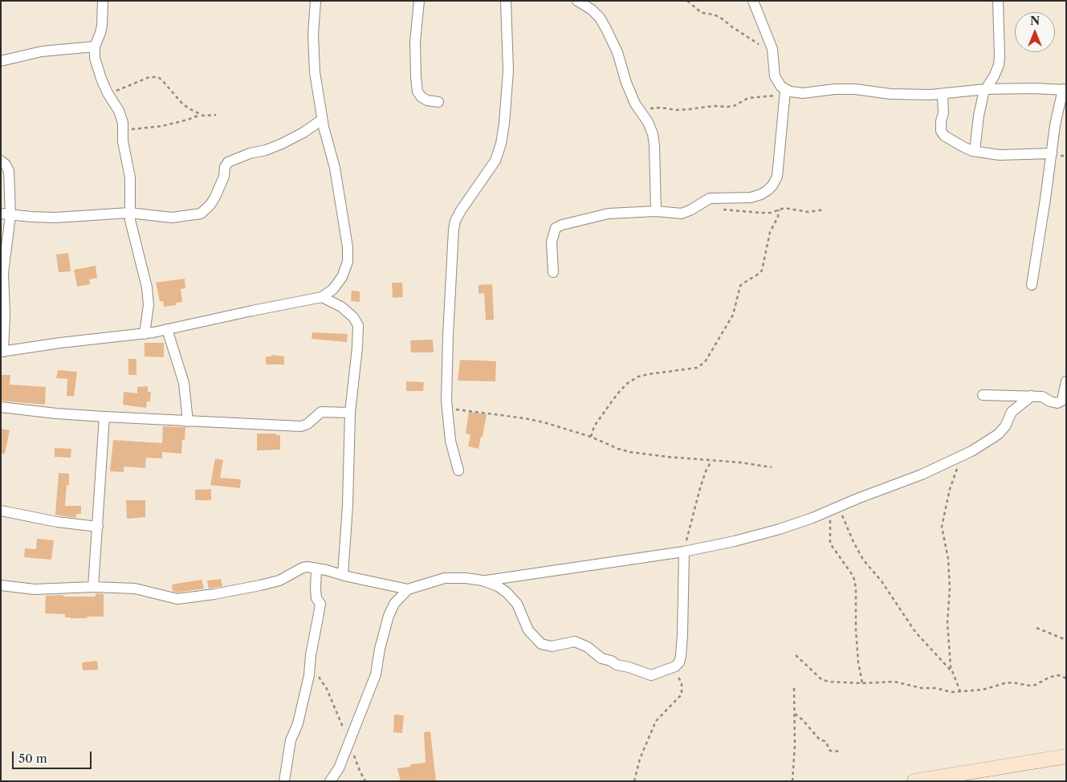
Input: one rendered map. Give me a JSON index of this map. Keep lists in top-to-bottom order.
{
  "scale_bar": "50 m",
  "north": "top"
}
